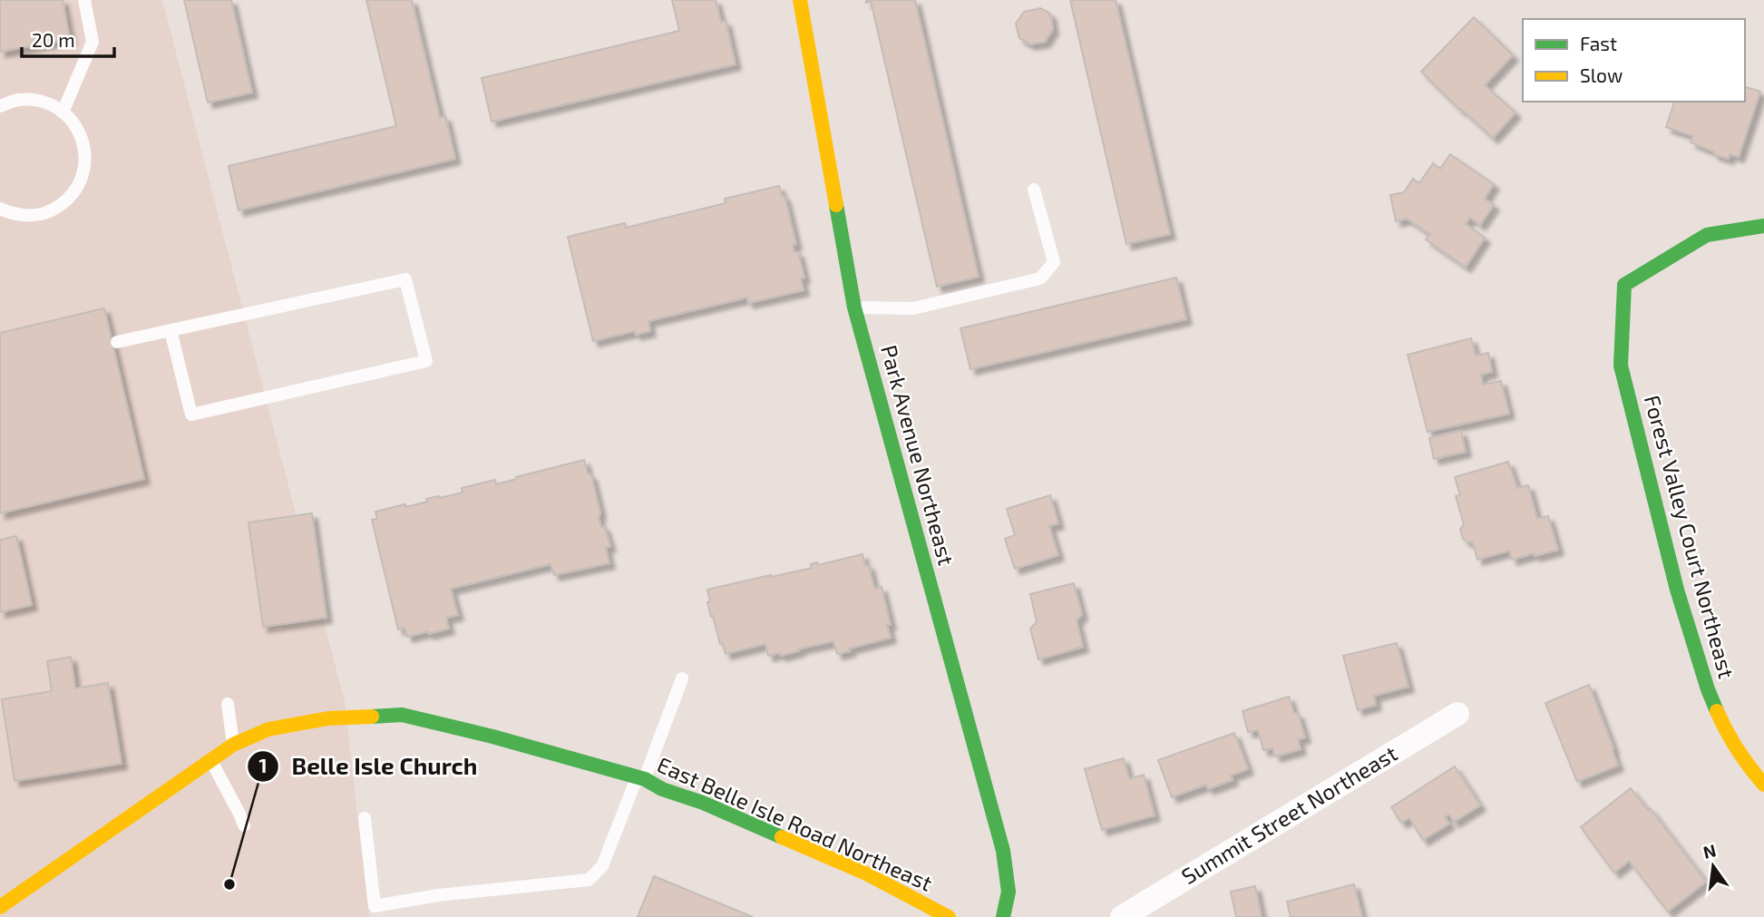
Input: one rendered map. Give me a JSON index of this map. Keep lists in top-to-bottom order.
{
  "streets": {
    "street": [
      "Park Avenue Northeast",
      "Forest Valley Court Northeast",
      "Summit Street Northeast",
      "East Belle Isle Road Northeast"
    ]
  },
  "places": ["Belle Isle Church"],
  "legend": ["Fast", "Slow"],
  "scale_bar": "20 m",
  "north": "top"
}
